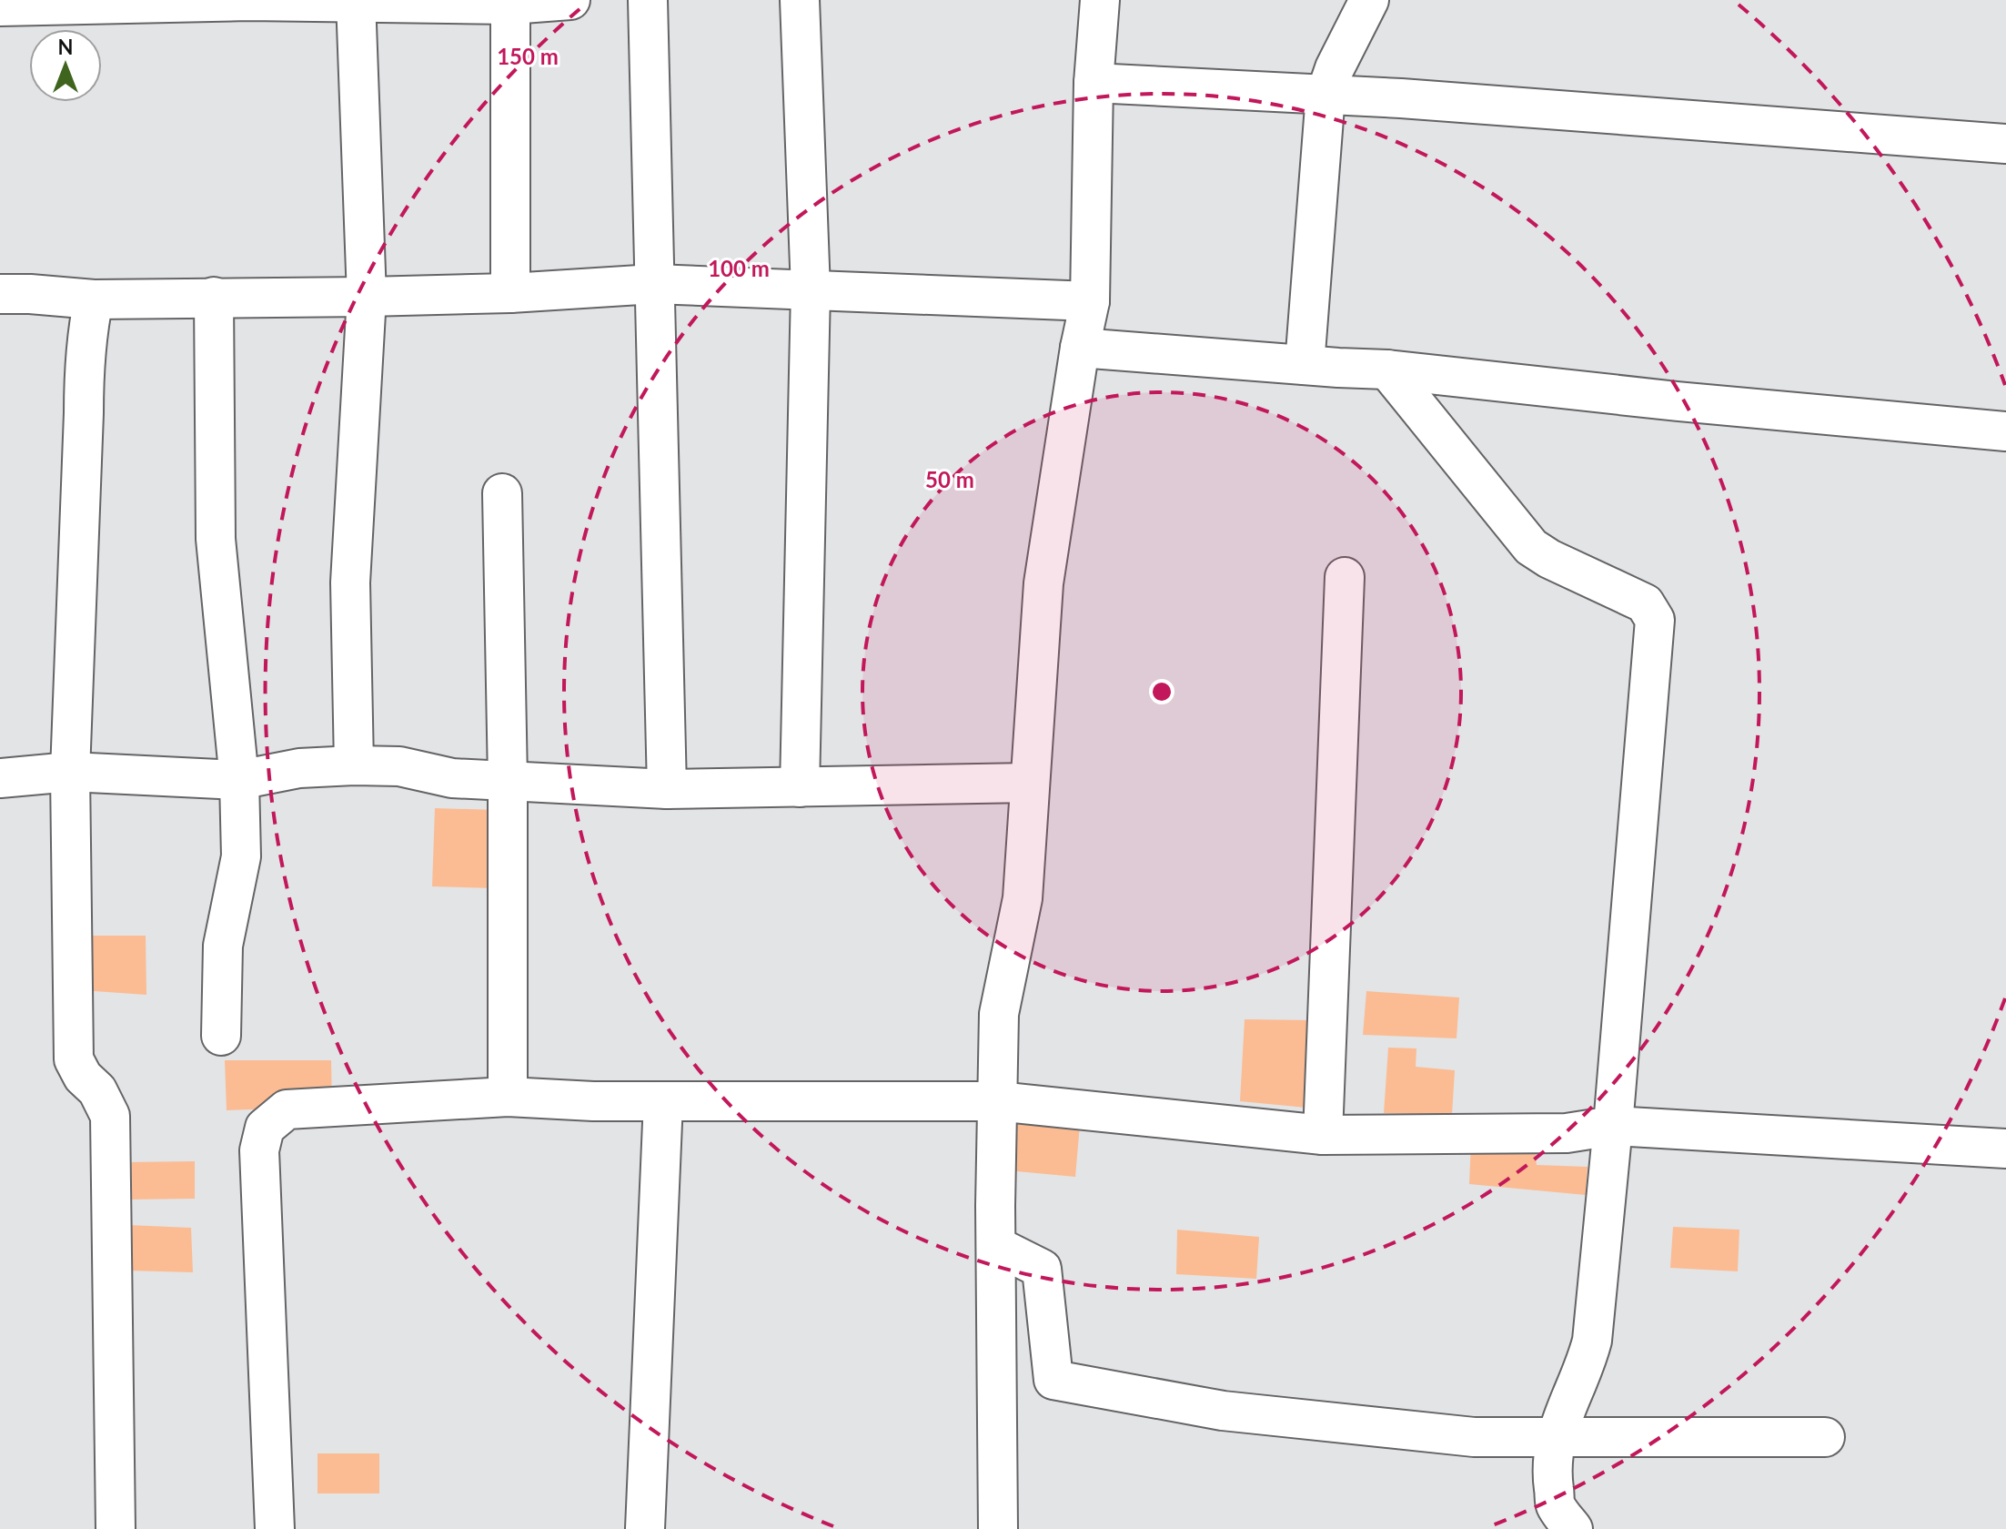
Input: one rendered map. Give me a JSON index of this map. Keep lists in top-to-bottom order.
{
  "north": "top",
  "rings": ["150 m", "100 m", "50 m"]
}
